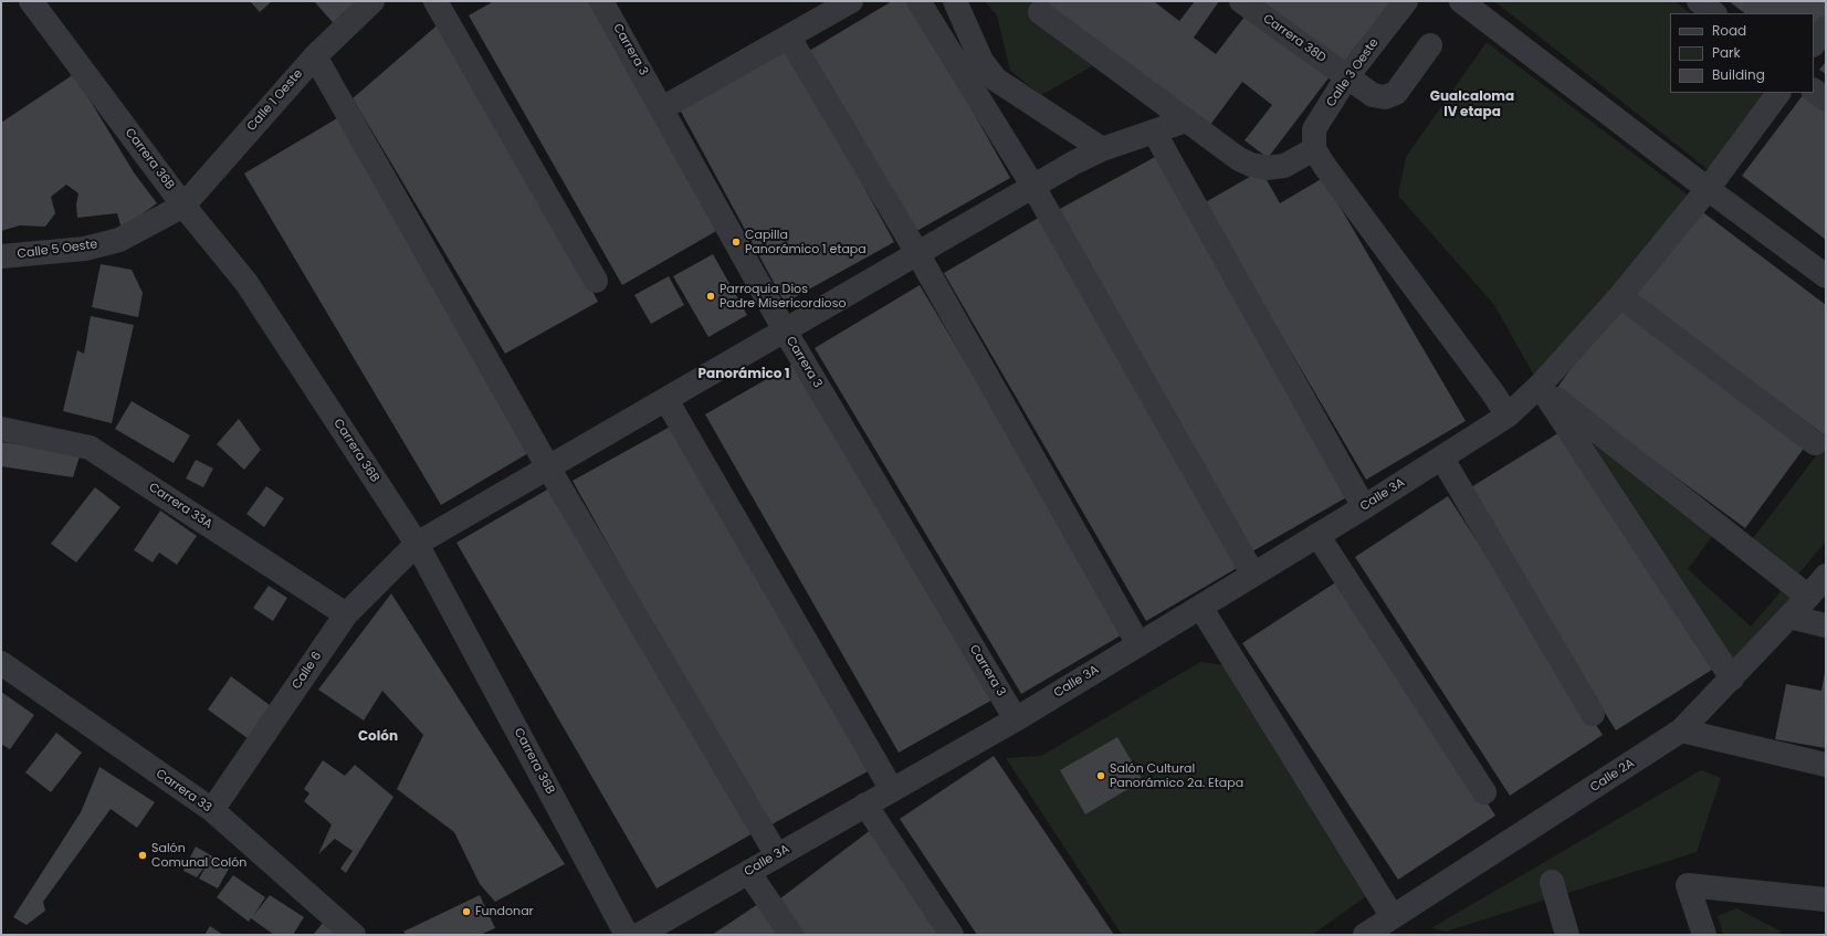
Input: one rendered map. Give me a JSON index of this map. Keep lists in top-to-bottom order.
{
  "streets": {
    "street": [
      "Carrera 38D",
      "Carrera 3",
      "Calle 3 Oeste",
      "Calle 1 Oeste",
      "Carrera 36B",
      "Calle 5 Oeste",
      "Calle 3A",
      "Carrera 33A",
      "Calle 6",
      "Calle 2A",
      "Carrera 33"
    ]
  },
  "crossings": [
    ["Carrera 38D", "Calle 3 Oeste"],
    ["Carrera 3", "Calle 3A"],
    ["Carrera 3", "Calle 6"],
    ["Calle 1 Oeste", "Carrera 36B"],
    ["Calle 1 Oeste", "Calle 5 Oeste"],
    ["Carrera 36B", "Calle 5 Oeste"],
    ["Carrera 36B", "Calle 6"],
    ["Carrera 33A", "Calle 6"],
    ["Calle 6", "Carrera 33"]
  ],
  "districts": ["Gualcaloma IV etapa", "Panorámico 1", "Colón"],
  "places": [
    "Capilla Panorámico 1 etapa",
    "Parroquia Dios Padre Misericordioso",
    "Salón Cultural Panorámico 2a. Etapa",
    "Salón Comunal Colón",
    "Fundonar"
  ],
  "legend": ["Road", "Park", "Building"]
}
